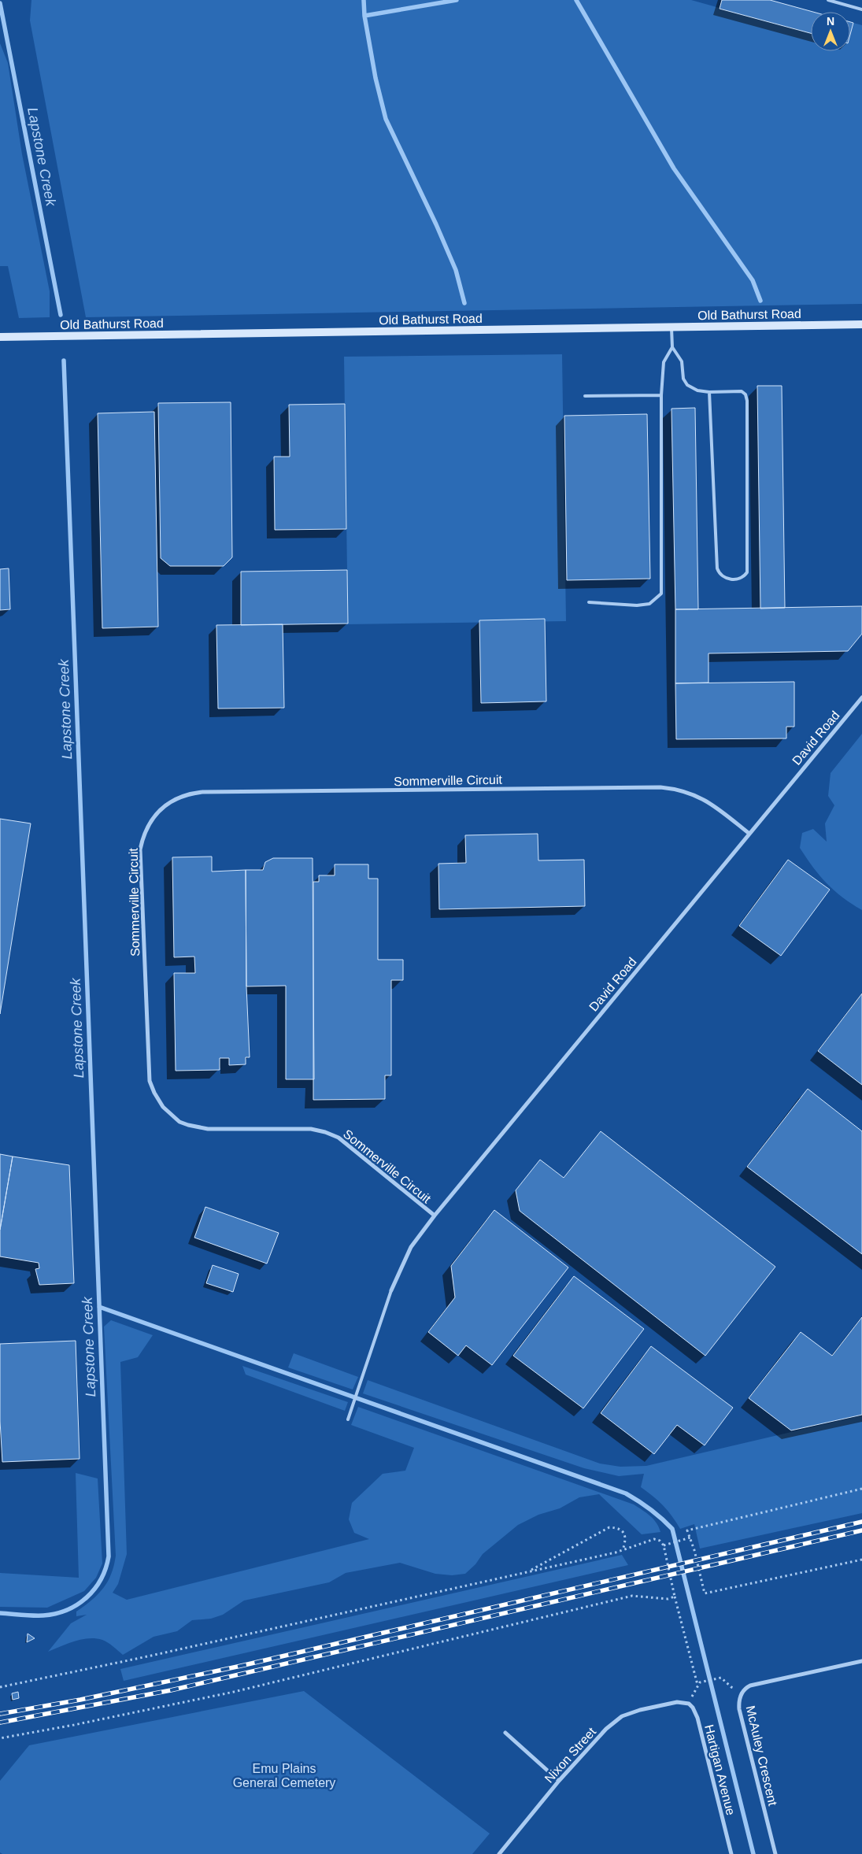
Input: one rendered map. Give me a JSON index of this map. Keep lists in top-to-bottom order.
{
  "streets": {
    "main road": ["Old Bathurst Road"],
    "street": [
      "David Road",
      "Sommerville Circuit",
      "Nixon Street",
      "McAuley Crescent",
      "Hartigan Avenue"
    ]
  },
  "crossings": [
    ["David Road", "Sommerville Circuit"],
    ["Nixon Street", "Hartigan Avenue"]
  ],
  "water": ["Lapstone Creek"],
  "parks": ["Emu Plains General Cemetery"],
  "north": "top"
}
